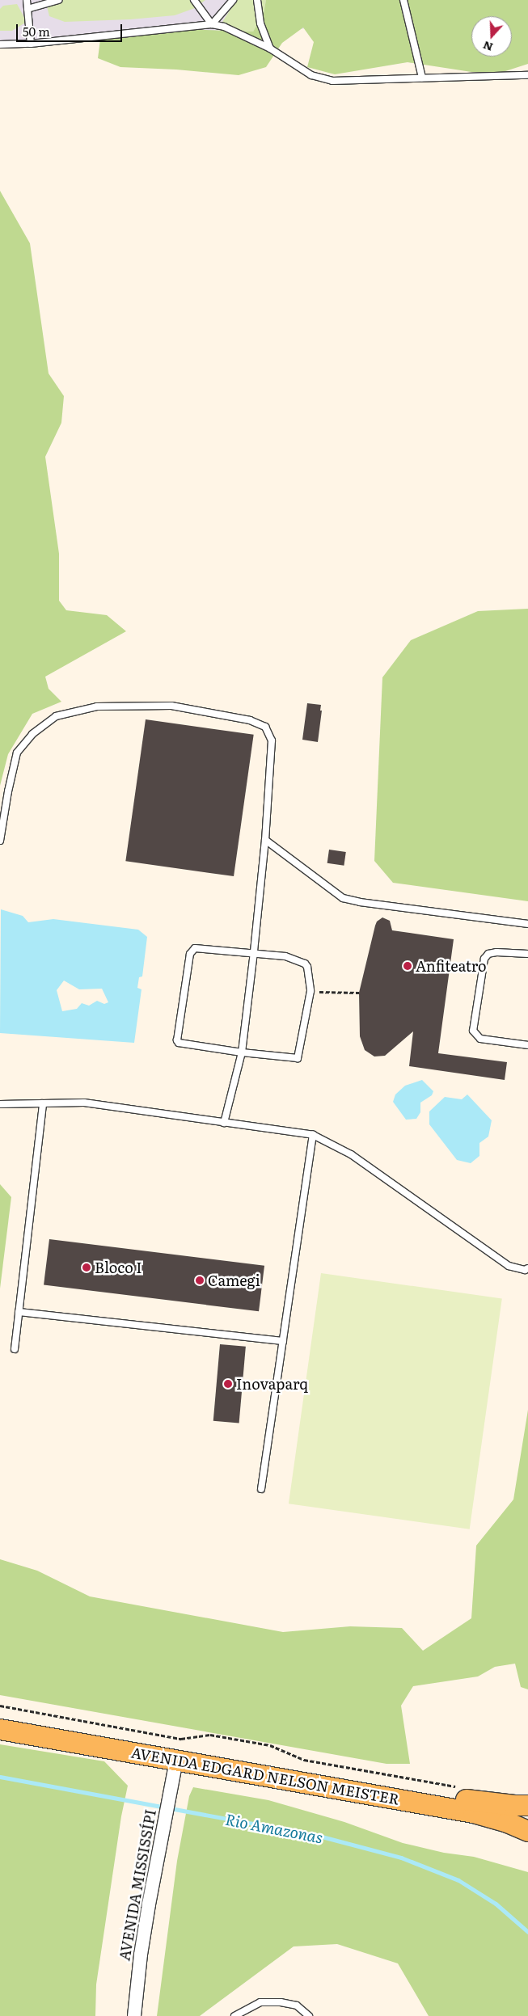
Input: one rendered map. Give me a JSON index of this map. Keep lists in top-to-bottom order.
{
  "streets": {
    "main road": ["AVENIDA EDGARD NELSON MEISTER"],
    "street": ["AVENIDA MISSISSÍPI"]
  },
  "crossings": [
    ["AVENIDA EDGARD NELSON MEISTER", "AVENIDA MISSISSÍPI"]
  ],
  "water": ["Rio Amazonas"],
  "places": [
    "Anfiteatro",
    "Bloco I",
    "Camegi",
    "Inovaparq"
  ],
  "scale_bar": "50 m",
  "north": "bottom"
}
